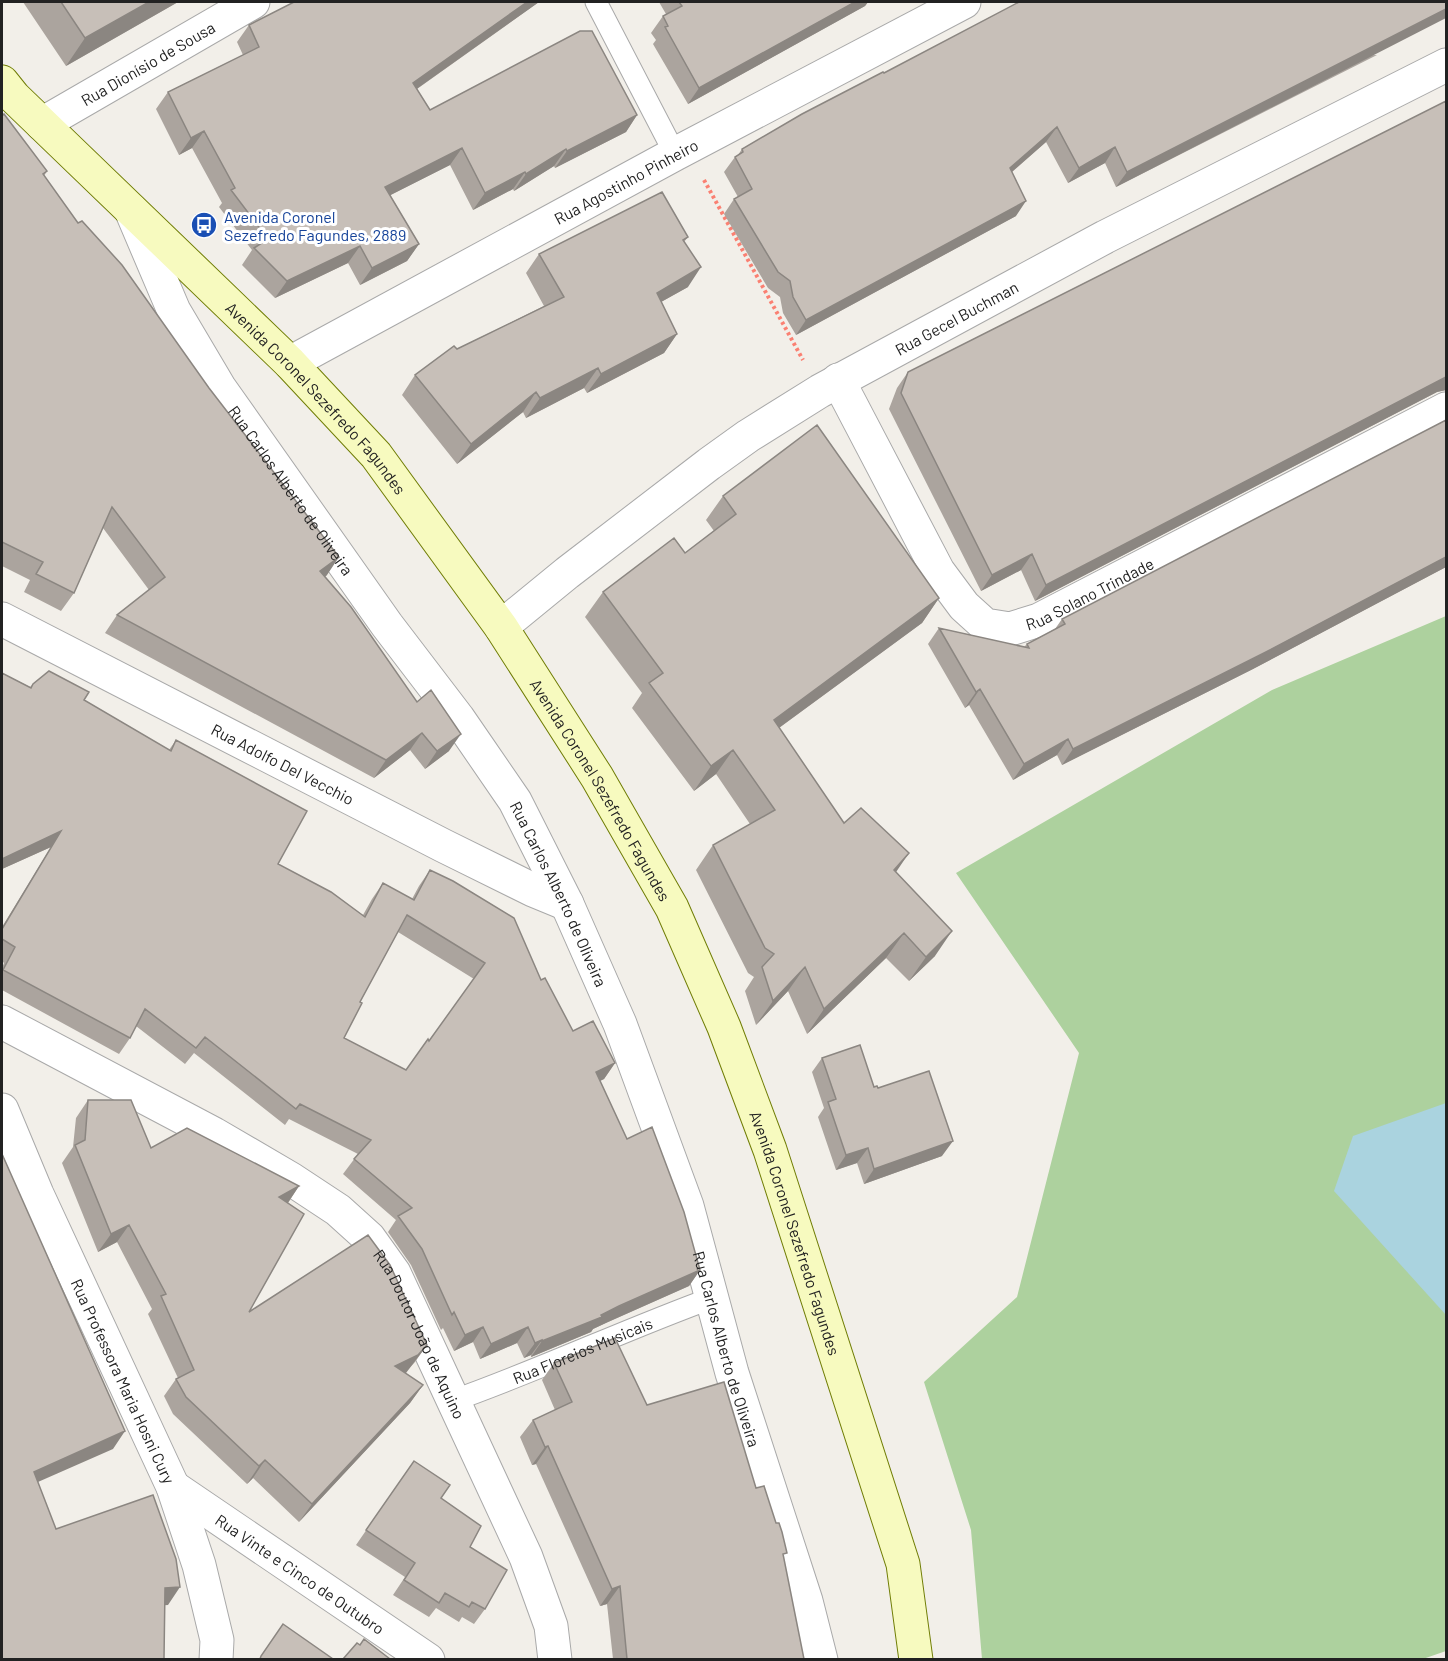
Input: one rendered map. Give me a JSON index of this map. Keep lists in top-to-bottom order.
{
  "streets": {
    "main road": ["Avenida Coronel Sezefredo Fagundes"],
    "street": [
      "Rua Dionísio de Sousa",
      "Rua Agostinho Pinheiro",
      "Rua Gecel Buchman",
      "Rua Carlos Alberto de Oliveira",
      "Rua Solano Trindade",
      "Rua Adolfo Del Vecchio",
      "Rua Doutor João de Aquino",
      "Rua Professora Maria Hosni Cury",
      "Rua Vinte e Cinco de Outubro"
    ],
    "lane": ["Rua Floreios Musicais"]
  },
  "crossings": [
    ["Rua Dionísio de Sousa", "Avenida Coronel Sezefredo Fagundes"],
    ["Rua Agostinho Pinheiro", "Avenida Coronel Sezefredo Fagundes"],
    ["Rua Gecel Buchman", "Avenida Coronel Sezefredo Fagundes"],
    ["Rua Gecel Buchman", "Rua Solano Trindade"],
    ["Avenida Coronel Sezefredo Fagundes", "Rua Carlos Alberto de Oliveira"],
    ["Rua Carlos Alberto de Oliveira", "Rua Adolfo Del Vecchio"],
    ["Rua Carlos Alberto de Oliveira", "Rua Floreios Musicais"],
    ["Rua Doutor João de Aquino", "Rua Floreios Musicais"],
    ["Rua Professora Maria Hosni Cury", "Rua Vinte e Cinco de Outubro"]
  ],
  "places": {
    "bus stop": ["Avenida Coronel Sezefredo Fagundes, 2889"]
  }
}
